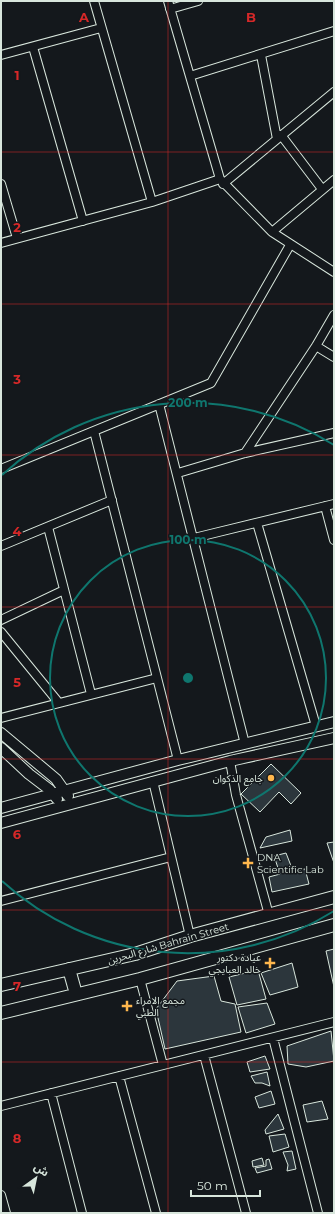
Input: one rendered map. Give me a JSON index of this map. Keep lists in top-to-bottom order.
{
  "streets": {
    "main road": ["شارع البحرين Bahrain Street"]
  },
  "places": {
    "other": ["جامع الذكوان"],
    "health": ["DNA Scientific Lab", "عيادة دكتور خالد العبايجي", "مجمع الامراء الطبي"]
  },
  "scale_bar": "50 m",
  "north": "top right",
  "grid": {
    "columns": ["A", "B"],
    "rows": [
      "1",
      "2",
      "3",
      "4",
      "5",
      "6",
      "7",
      "8"
    ]
  },
  "rings": ["200 m", "100 m"]
}
